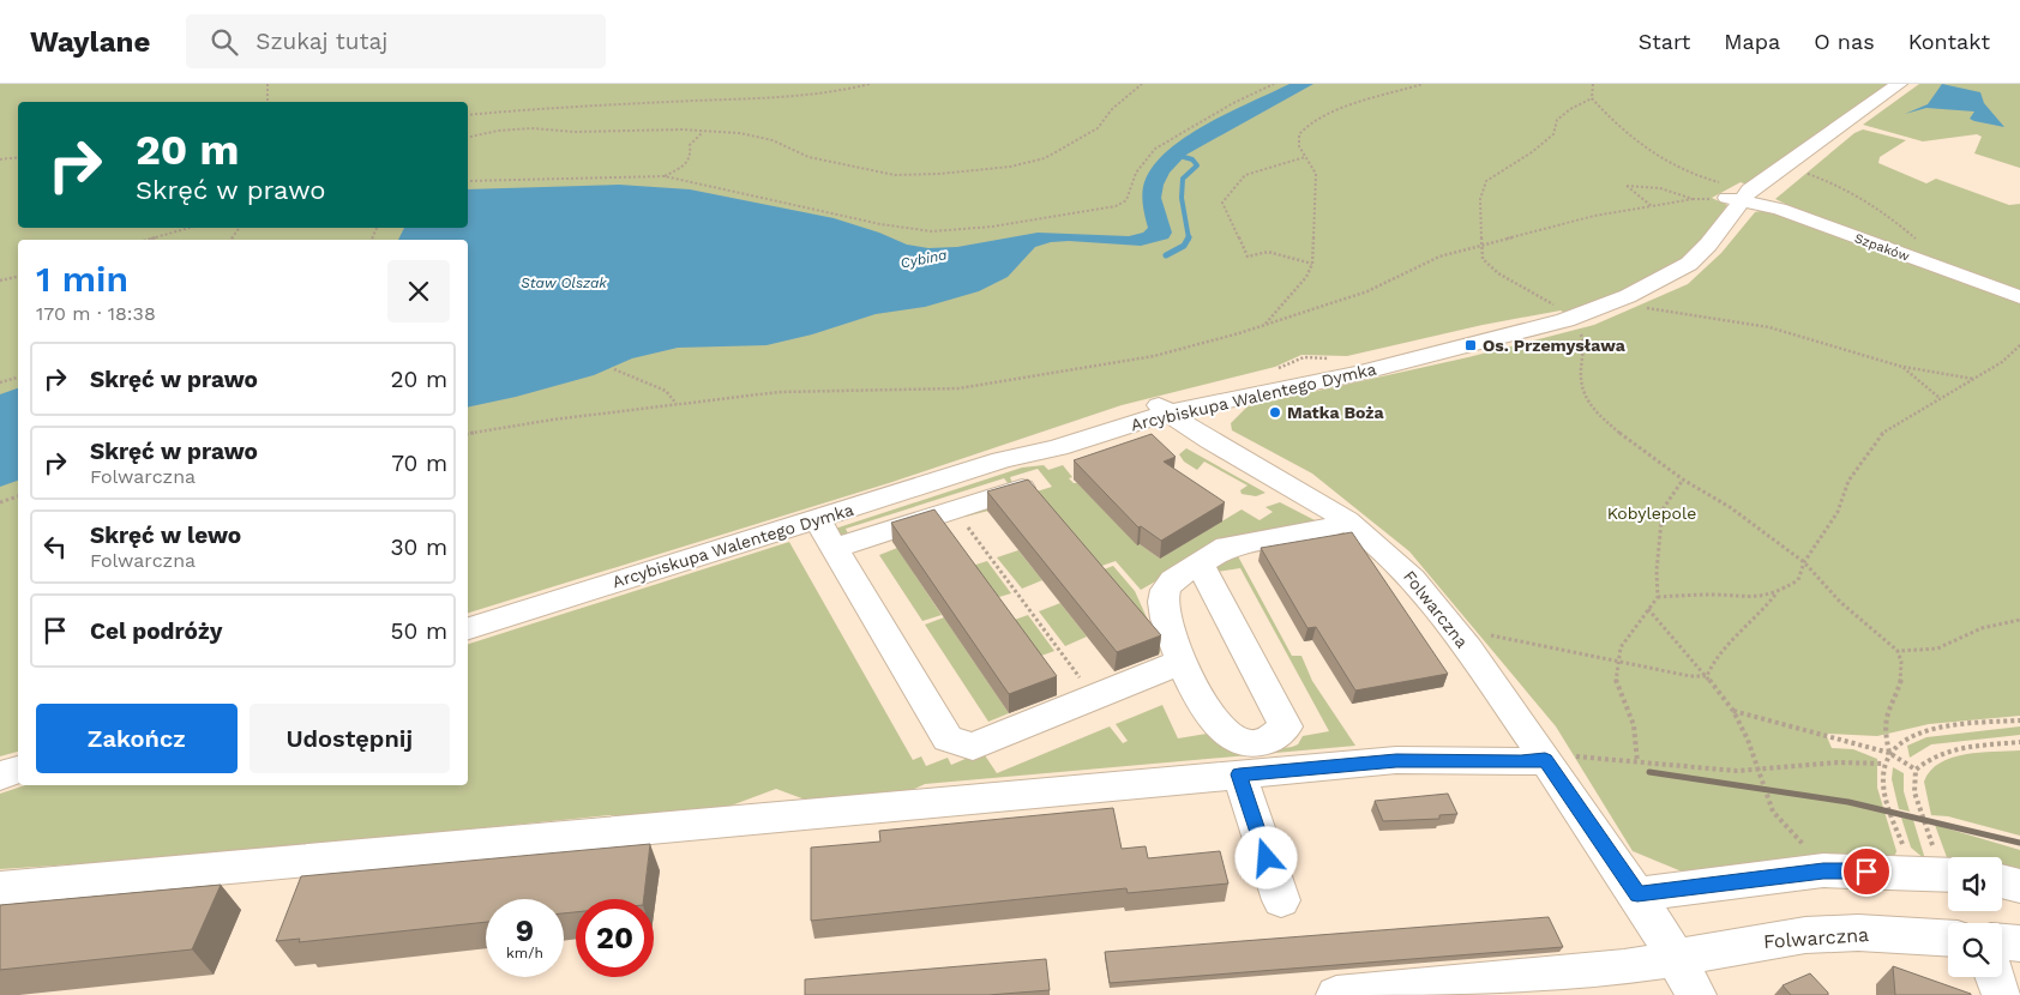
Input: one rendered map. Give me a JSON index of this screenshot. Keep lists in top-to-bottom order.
{
  "streets": {
    "street": ["Szpaków", "Arcybiskupa Walentego Dymka", "Folwarczna"]
  },
  "crossings": [
    ["Szpaków", "Arcybiskupa Walentego Dymka"],
    ["Arcybiskupa Walentego Dymka", "Folwarczna"]
  ],
  "water": ["Cybina", "Staw Olszak"],
  "parks": ["Kobylepole"],
  "places": {
    "transit": ["Os. Przemysława"],
    "other": ["Matka Boża"]
  },
  "page": {
    "header": "Waylane",
    "search": "Szukaj tutaj",
    "nav": [
      "Start",
      "Mapa",
      "O nas",
      "Kontakt"
    ],
    "turn": ["20 m", "Skręć w prawo"],
    "heading": ["1 min", "170 m · 18:38"],
    "list": [
      {
        "name": "Skręć w prawo",
        "value": "20 m"
      },
      {
        "name": "Skręć w prawo",
        "note": "Folwarczna",
        "value": "70 m"
      },
      {
        "name": "Skręć w lewo",
        "note": "Folwarczna",
        "value": "30 m"
      },
      {
        "name": "Cel podróży",
        "value": "50 m"
      }
    ],
    "buttons": ["Zakończ", "Udostępnij"],
    "speed": "9 km/h",
    "limit": "20"
  }
}
